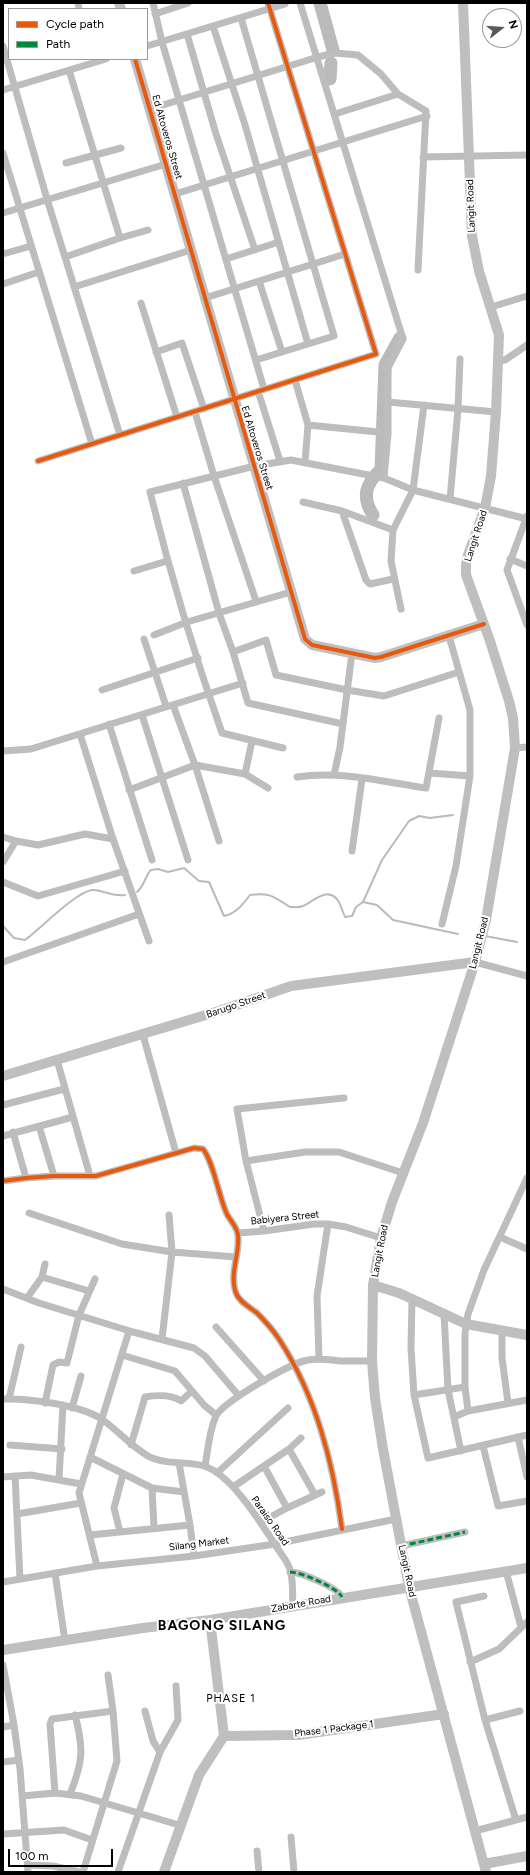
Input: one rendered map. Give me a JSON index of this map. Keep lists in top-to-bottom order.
{
  "streets": {
    "main road": [
      "Ed Altoveros Street",
      "Langit Road",
      "Barugo Street",
      "Zabarte Road",
      "Phase 1 Package 1"
    ],
    "street": ["Babiyera Street", "Paraiso Road", "Silang Market"]
  },
  "crossings": [
    ["Ed Altoveros Street", "Langit Road"],
    ["Langit Road", "Barugo Street"],
    ["Langit Road", "Babiyera Street"],
    ["Langit Road", "Silang Market"],
    ["Langit Road", "Zabarte Road"],
    ["Langit Road", "Phase 1 Package 1"],
    ["Paraiso Road", "Silang Market"],
    ["Paraiso Road", "Zabarte Road"]
  ],
  "districts": ["BAGONG SILANG", "PHASE 1"],
  "legend": ["Cycle path", "Path"],
  "scale_bar": "100 m",
  "north": "right"
}
